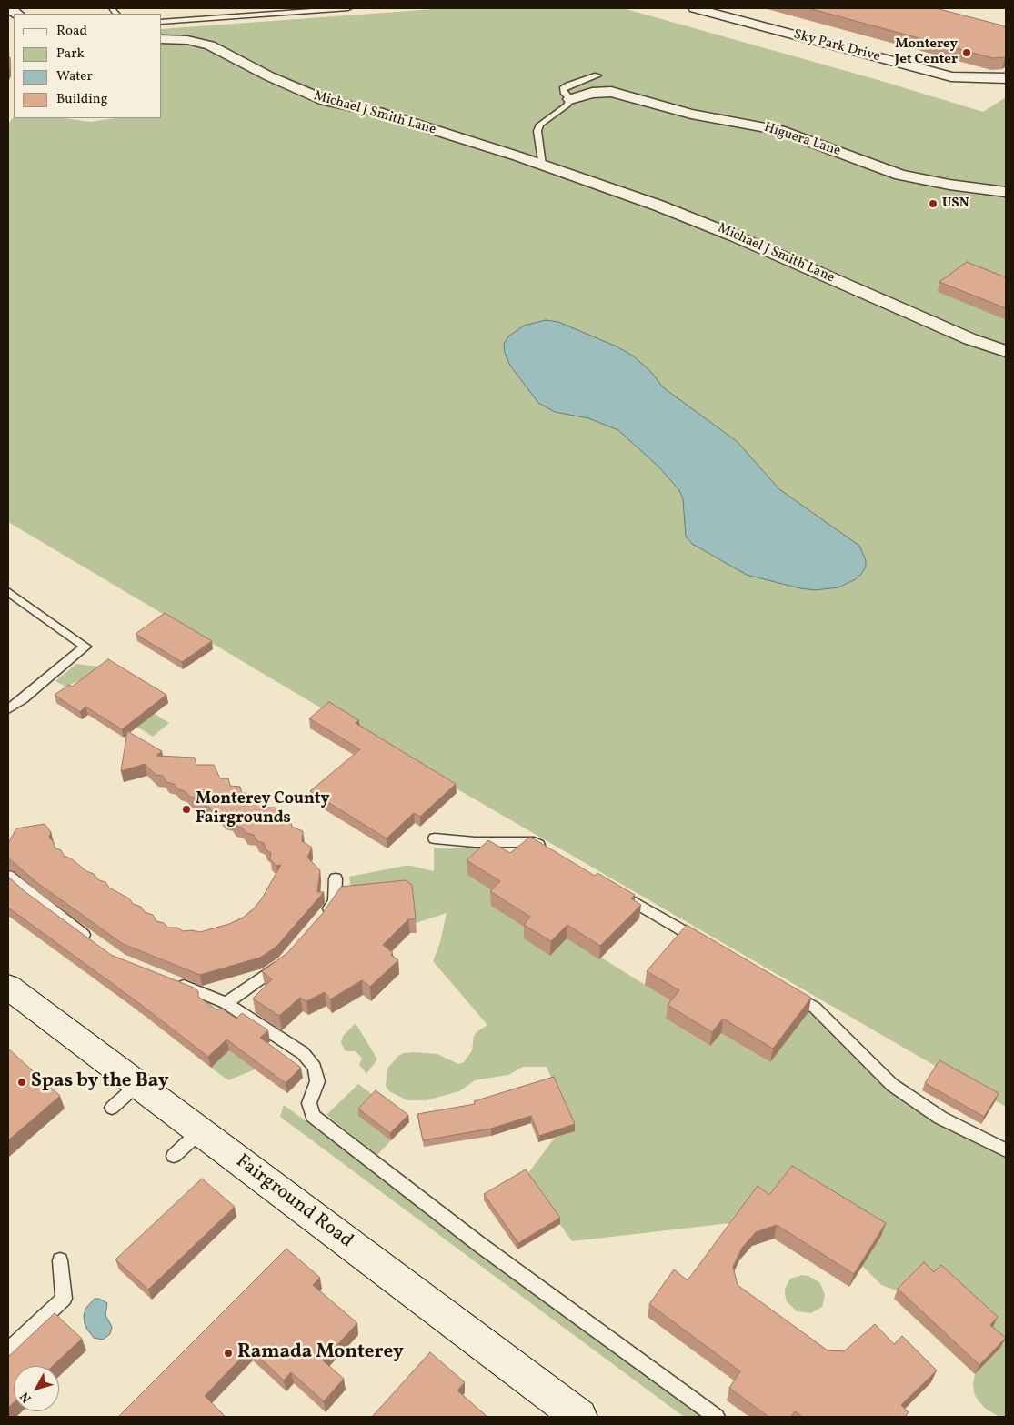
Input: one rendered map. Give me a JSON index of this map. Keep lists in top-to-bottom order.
{
  "streets": {
    "street": [
      "Sky Park Drive",
      "Michael J Smith Lane",
      "Higuera Lane",
      "Fairground Road"
    ]
  },
  "places": [
    "Monterey Jet Center",
    "USN",
    "Monterey County Fairgrounds",
    "Spas by the Bay",
    "Ramada Monterey"
  ],
  "legend": [
    "Road",
    "Park",
    "Water",
    "Building"
  ],
  "north": "bottom left"
}
